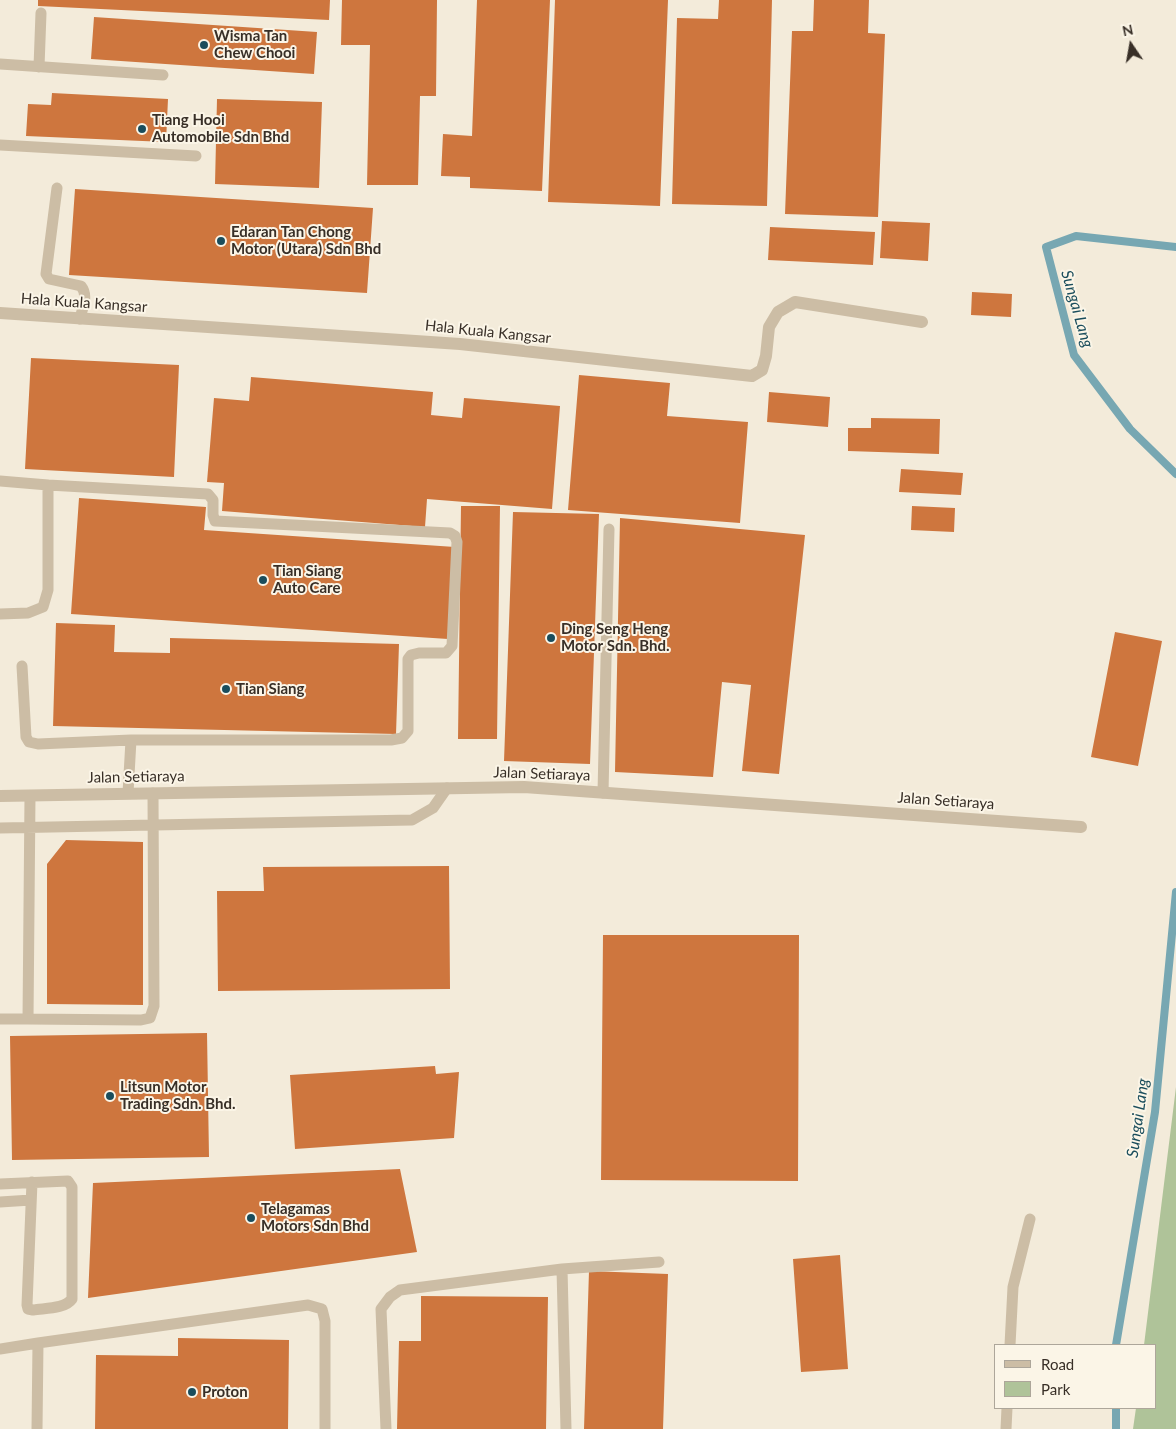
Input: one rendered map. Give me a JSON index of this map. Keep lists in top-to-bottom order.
{
  "streets": {
    "street": ["Hala Kuala Kangsar", "Jalan Setiaraya"]
  },
  "water": ["Sungai Lang"],
  "places": [
    "Wisma Tan Chew Chooi",
    "Tiang Hooi Automobile Sdn Bhd",
    "Edaran Tan Chong Motor (Utara) Sdn Bhd",
    "Tian Siang Auto Care",
    "Ding Seng Heng Motor Sdn. Bhd.",
    "Tian Siang",
    "Litsun Motor Trading Sdn. Bhd.",
    "Telagamas Motors Sdn Bhd",
    "Proton"
  ],
  "legend": ["Road", "Park"],
  "north": "top"
}
